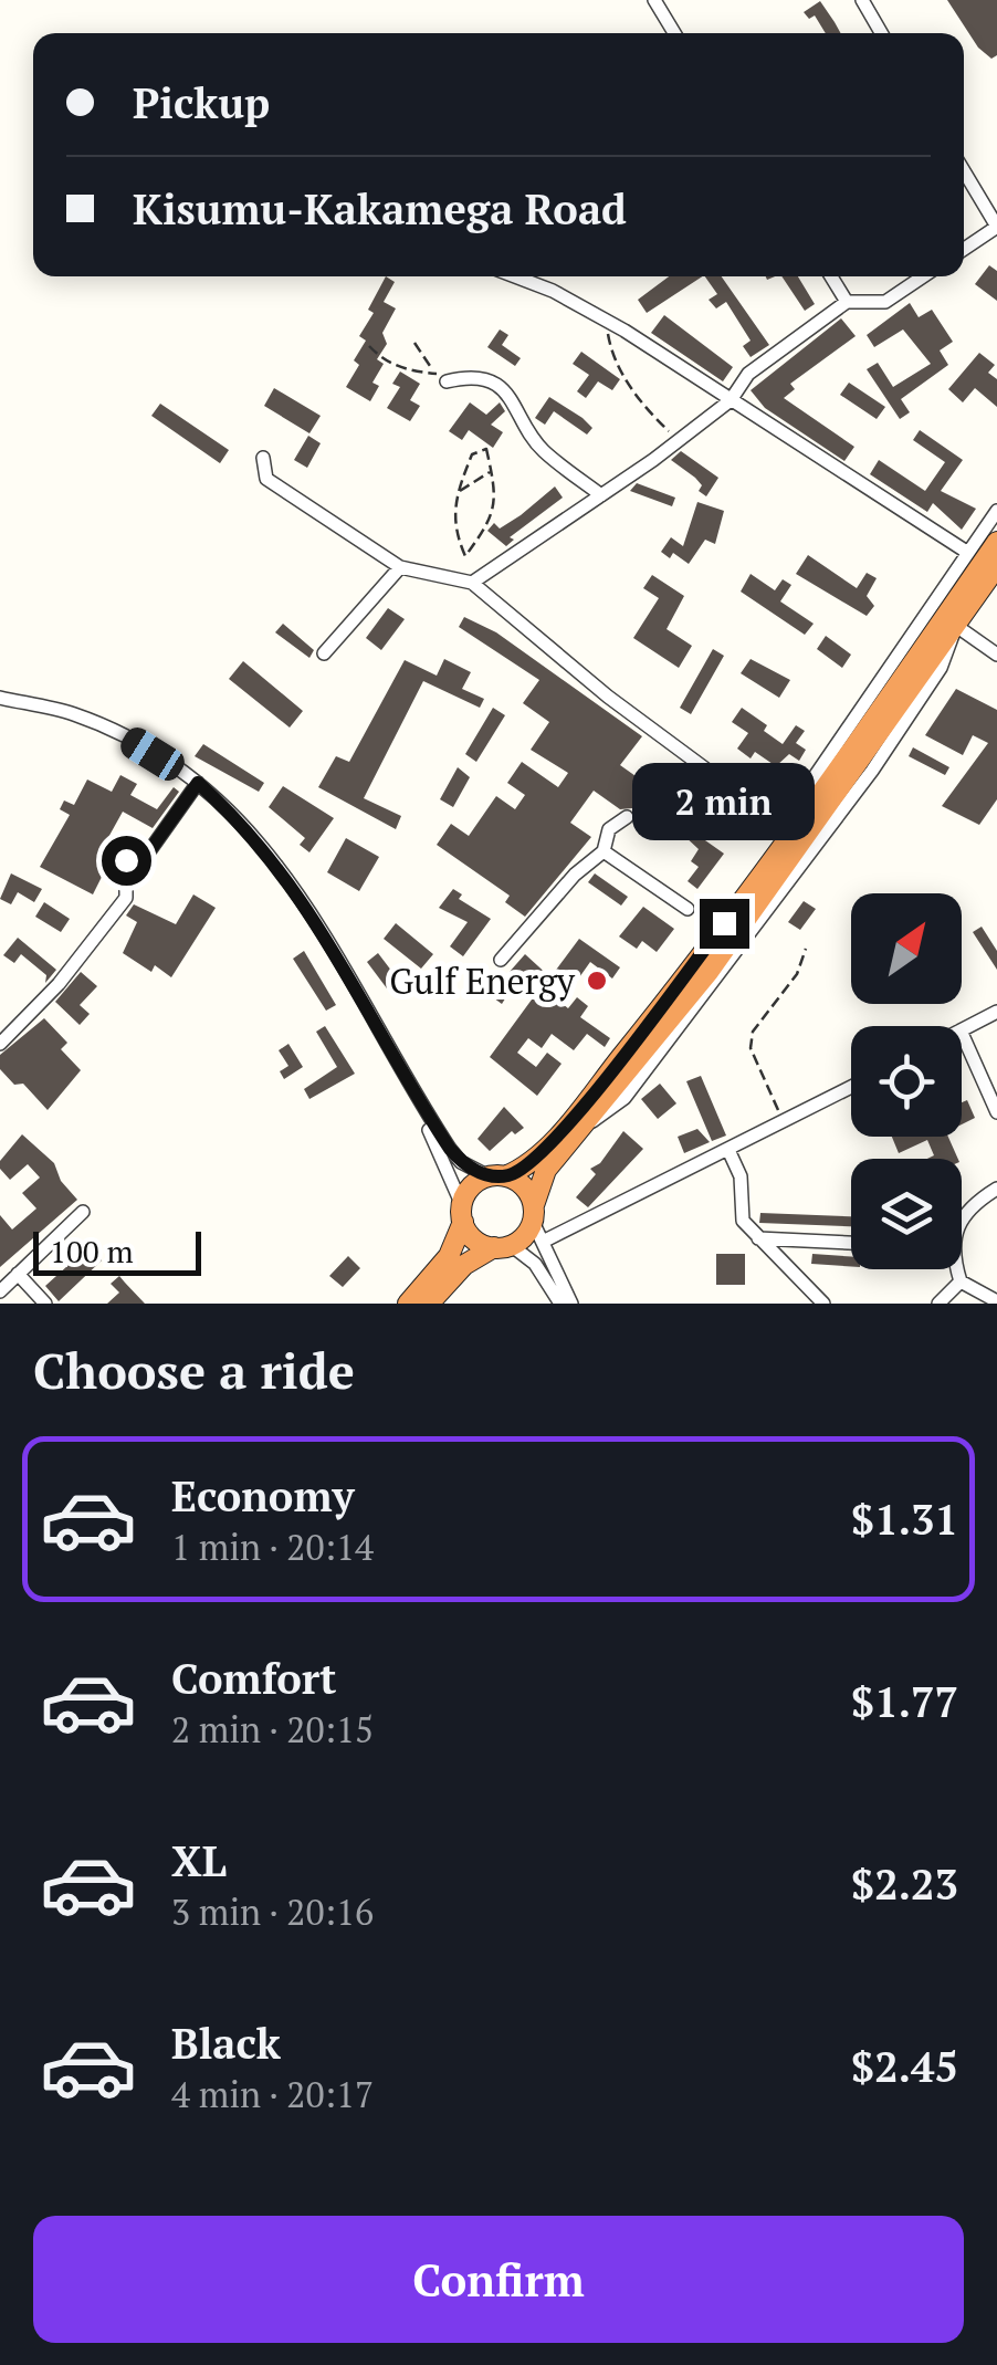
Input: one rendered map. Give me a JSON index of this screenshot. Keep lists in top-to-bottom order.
{
  "places": ["Gulf Energy"],
  "scale_bar": "100 m",
  "north": "top right",
  "page": {
    "banner": ["Pickup", "Kisumu-Kakamega Road"],
    "bubble": "2 min",
    "scale": "100 m",
    "heading": "Choose a ride",
    "list": [
      {
        "name": "Economy",
        "note": "1 min · 20:14",
        "value": "$1.31"
      },
      {
        "name": "Comfort",
        "note": "2 min · 20:15",
        "value": "$1.77"
      },
      {
        "name": "XL",
        "note": "3 min · 20:16",
        "value": "$2.23"
      },
      {
        "name": "Black",
        "note": "4 min · 20:17",
        "value": "$2.45"
      }
    ],
    "buttons": "Confirm"
  }
}
